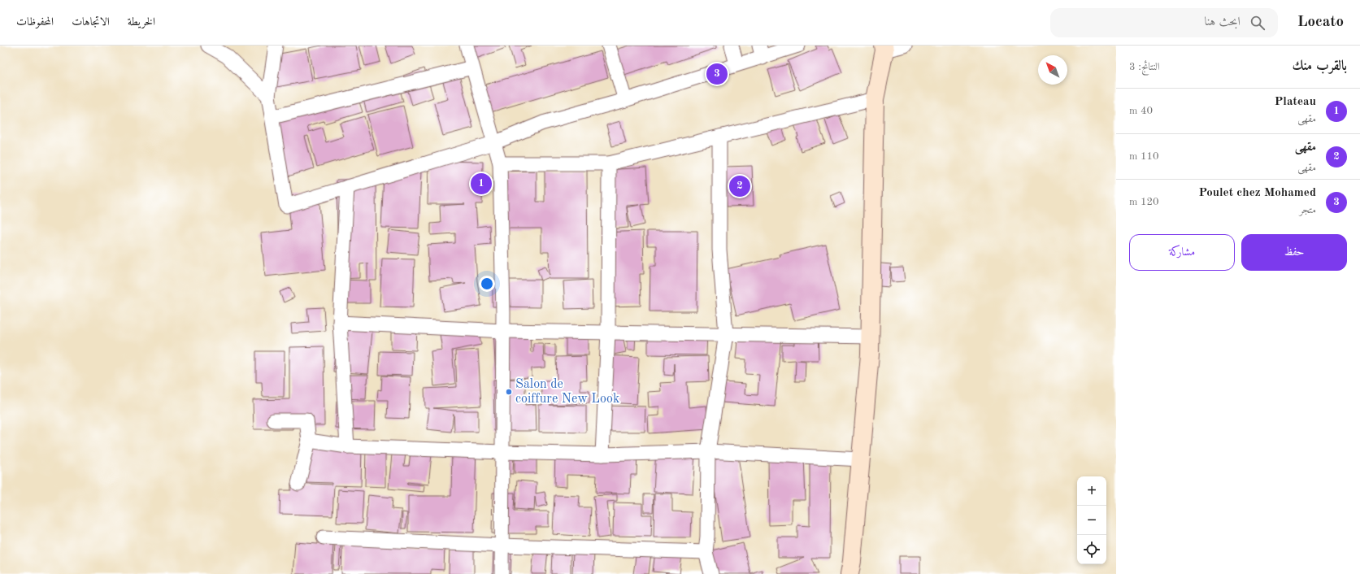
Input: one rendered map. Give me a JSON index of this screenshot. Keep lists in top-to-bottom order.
{
  "places": ["Salon de coiffure New Look"],
  "north": "top left",
  "page": {
    "header": "Locato",
    "search": "ابحث هنا",
    "nav": ["الخريطة", "الاتجاهات", "المحفوظات"],
    "heading": ["بالقرب منك", "النتائج: 3"],
    "pins": ["3", "1", "2"],
    "list": [
      {
        "mark": "1",
        "name": "Plateau",
        "note": "مقهى",
        "value": "40 m"
      },
      {
        "mark": "2",
        "name": "مقهى",
        "note": "مقهى",
        "value": "110 m"
      },
      {
        "mark": "3",
        "name": "Poulet chez Mohamed",
        "note": "متجر",
        "value": "120 m"
      }
    ],
    "buttons": ["حفظ", "مشاركة"],
    "map_buttons": ["+", "−"]
  }
}
